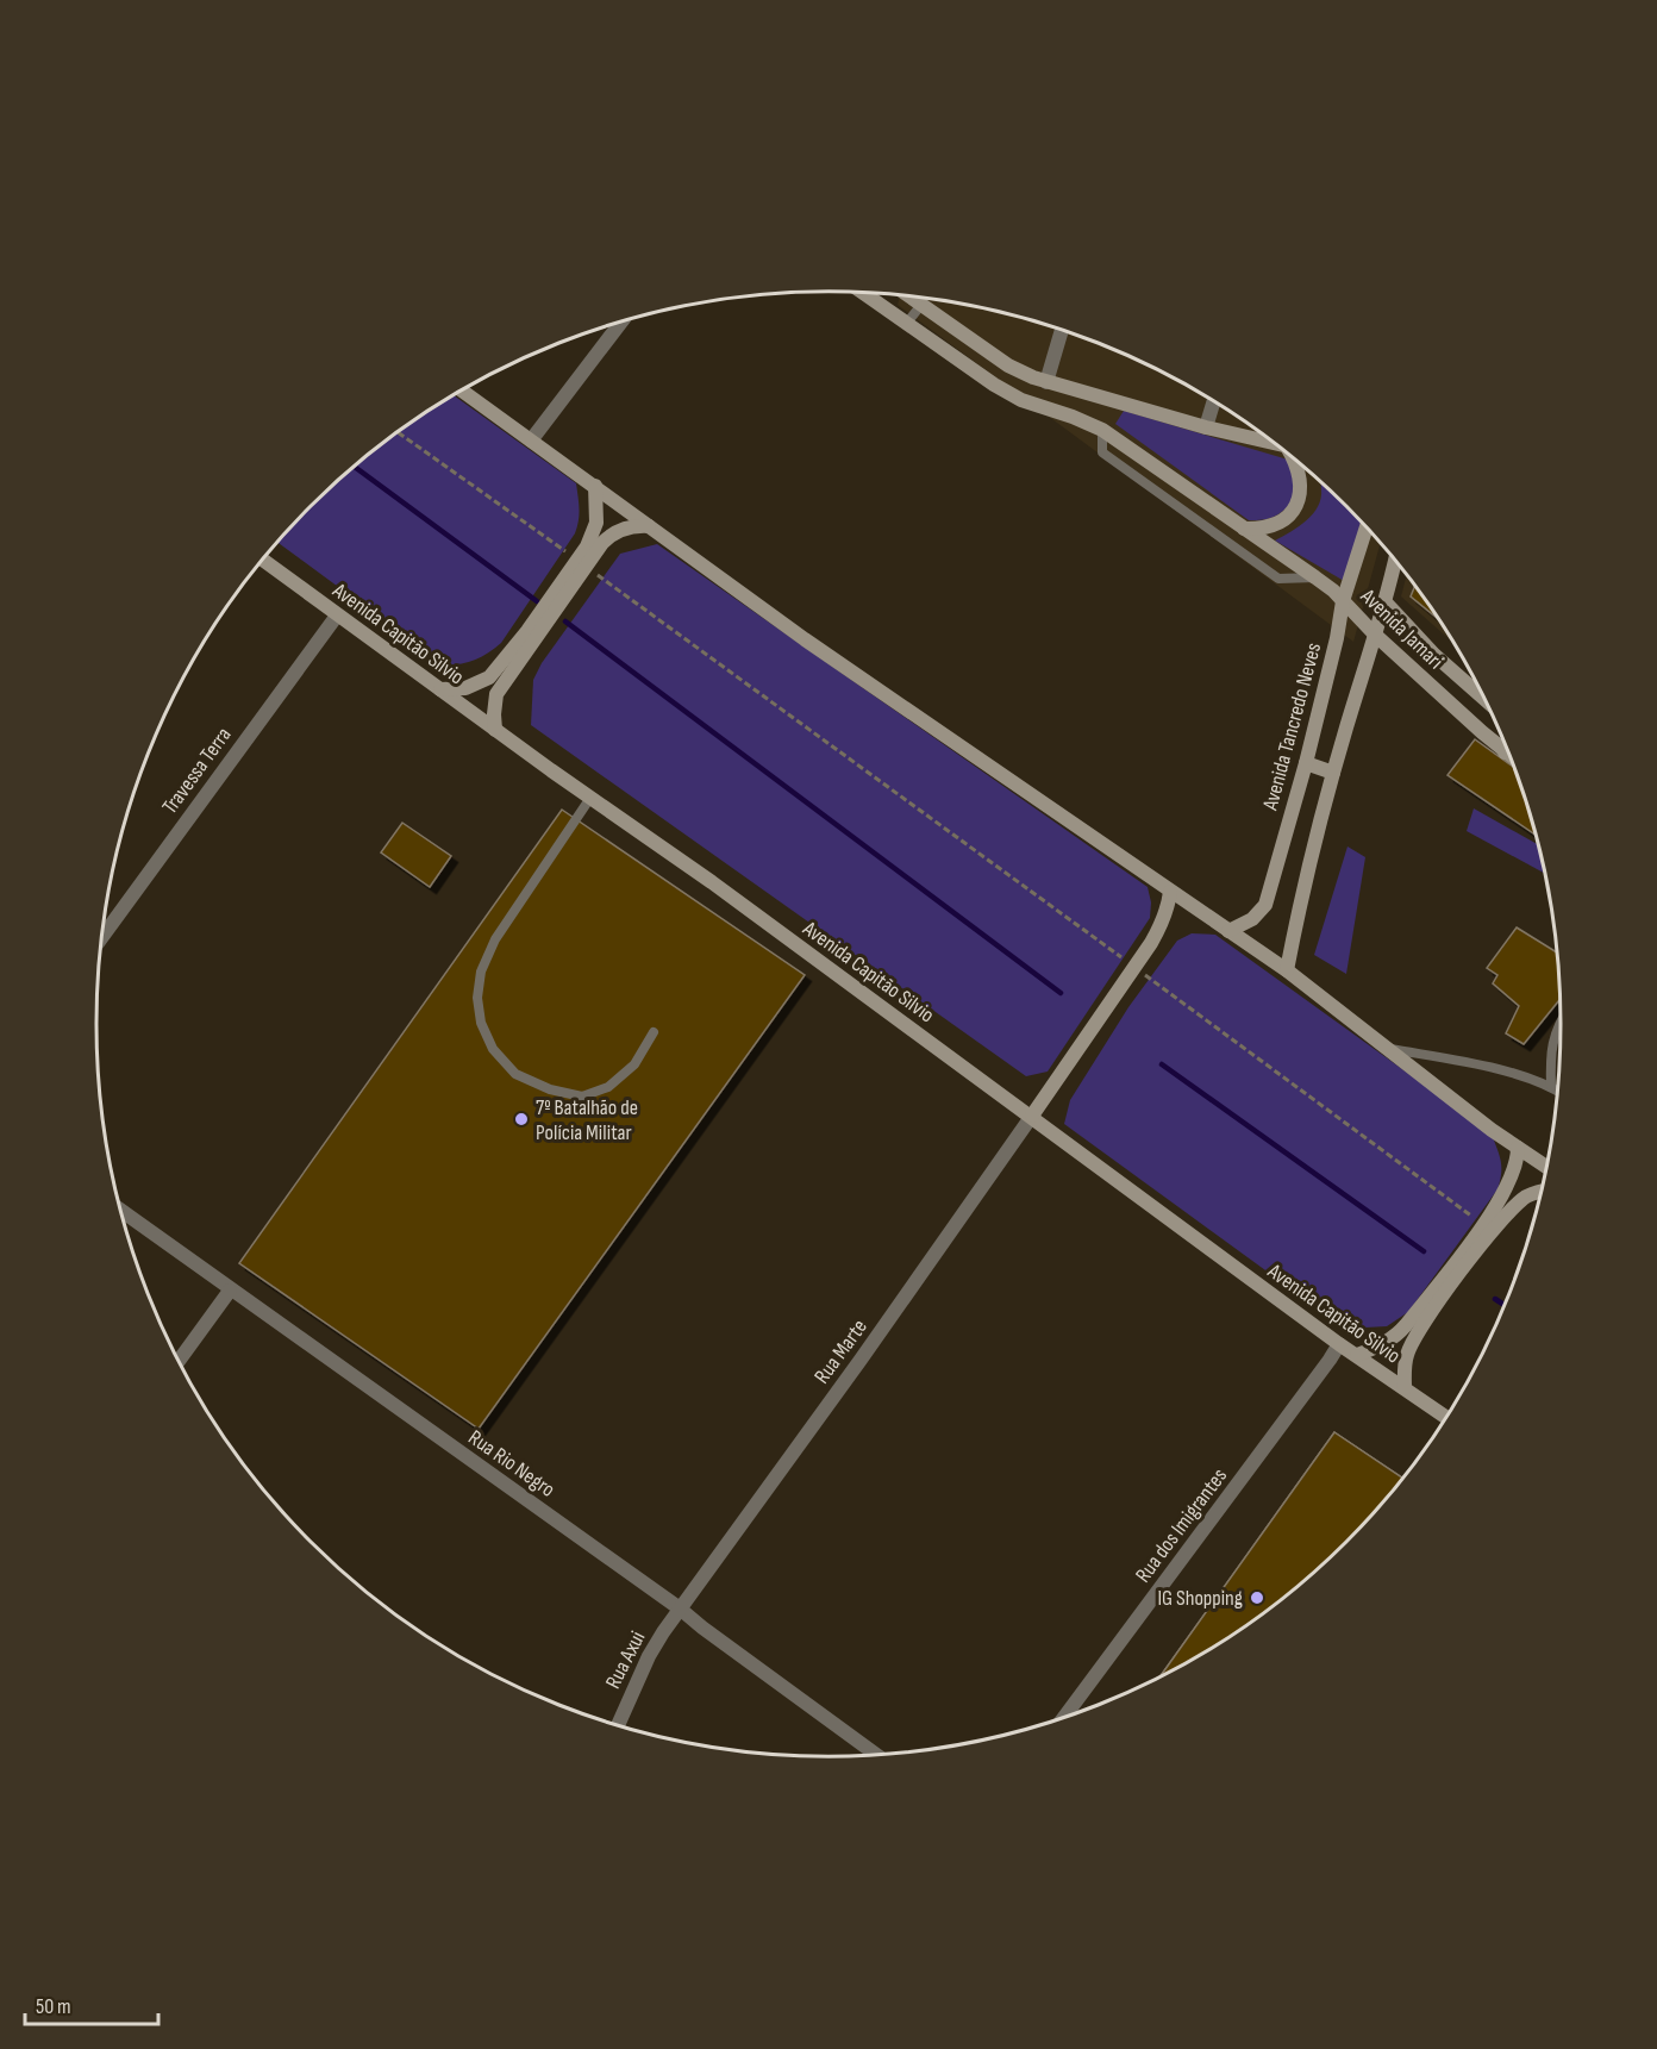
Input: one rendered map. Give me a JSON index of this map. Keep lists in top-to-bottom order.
{
  "streets": {
    "main road": ["Avenida Jamari", "Avenida Capitão Silvio", "Avenida Tancredo Neves"],
    "street": [
      "Travessa Terra",
      "Rua Marte",
      "Rua Rio Negro",
      "Rua dos Imigrantes",
      "Rua Axui"
    ]
  },
  "crossings": [
    ["Avenida Jamari", "Avenida Tancredo Neves"],
    ["Avenida Capitão Silvio", "Travessa Terra"],
    ["Avenida Capitão Silvio", "Rua Marte"],
    ["Avenida Capitão Silvio", "Rua dos Imigrantes"],
    ["Rua Marte", "Rua Rio Negro"],
    ["Rua Marte", "Rua Axui"],
    ["Rua Rio Negro", "Rua Axui"]
  ],
  "places": ["7º Batalhão de Polícia Militar", "IG Shopping"],
  "scale_bar": "50 m"
}
